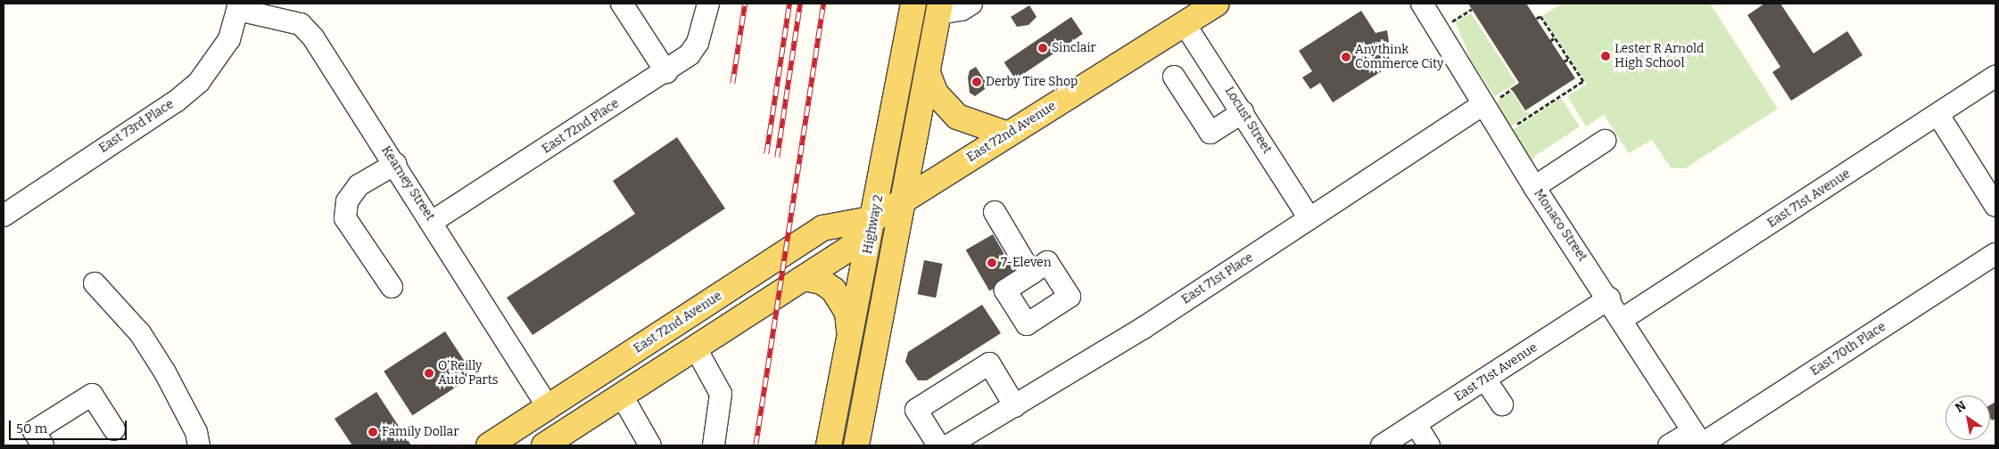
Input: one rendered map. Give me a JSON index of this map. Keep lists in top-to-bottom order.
{
  "streets": {
    "main road": ["East 72nd Avenue", "Highway 2"],
    "street": [
      "Locust Street",
      "East 73rd Place",
      "East 72nd Place",
      "Kearney Street",
      "East 71st Avenue",
      "Monaco Street",
      "East 71st Place",
      "East 70th Place"
    ]
  },
  "crossings": [
    ["Locust Street", "East 72nd Avenue"],
    ["Locust Street", "East 71st Place"],
    ["East 73rd Place", "Kearney Street"],
    ["East 72nd Place", "Kearney Street"],
    ["East 72nd Avenue", "Kearney Street"],
    ["East 72nd Avenue", "Highway 2"],
    ["East 71st Avenue", "Monaco Street"],
    ["Monaco Street", "East 71st Place"],
    ["Monaco Street", "East 70th Place"]
  ],
  "places": [
    "Sinclair",
    "Lester R Arnold High School",
    "Anythink Commerce City",
    "Derby Tire Shop",
    "7-Eleven",
    "O'Reilly Auto Parts",
    "Family Dollar"
  ],
  "scale_bar": "50 m",
  "north": "top left"
}
